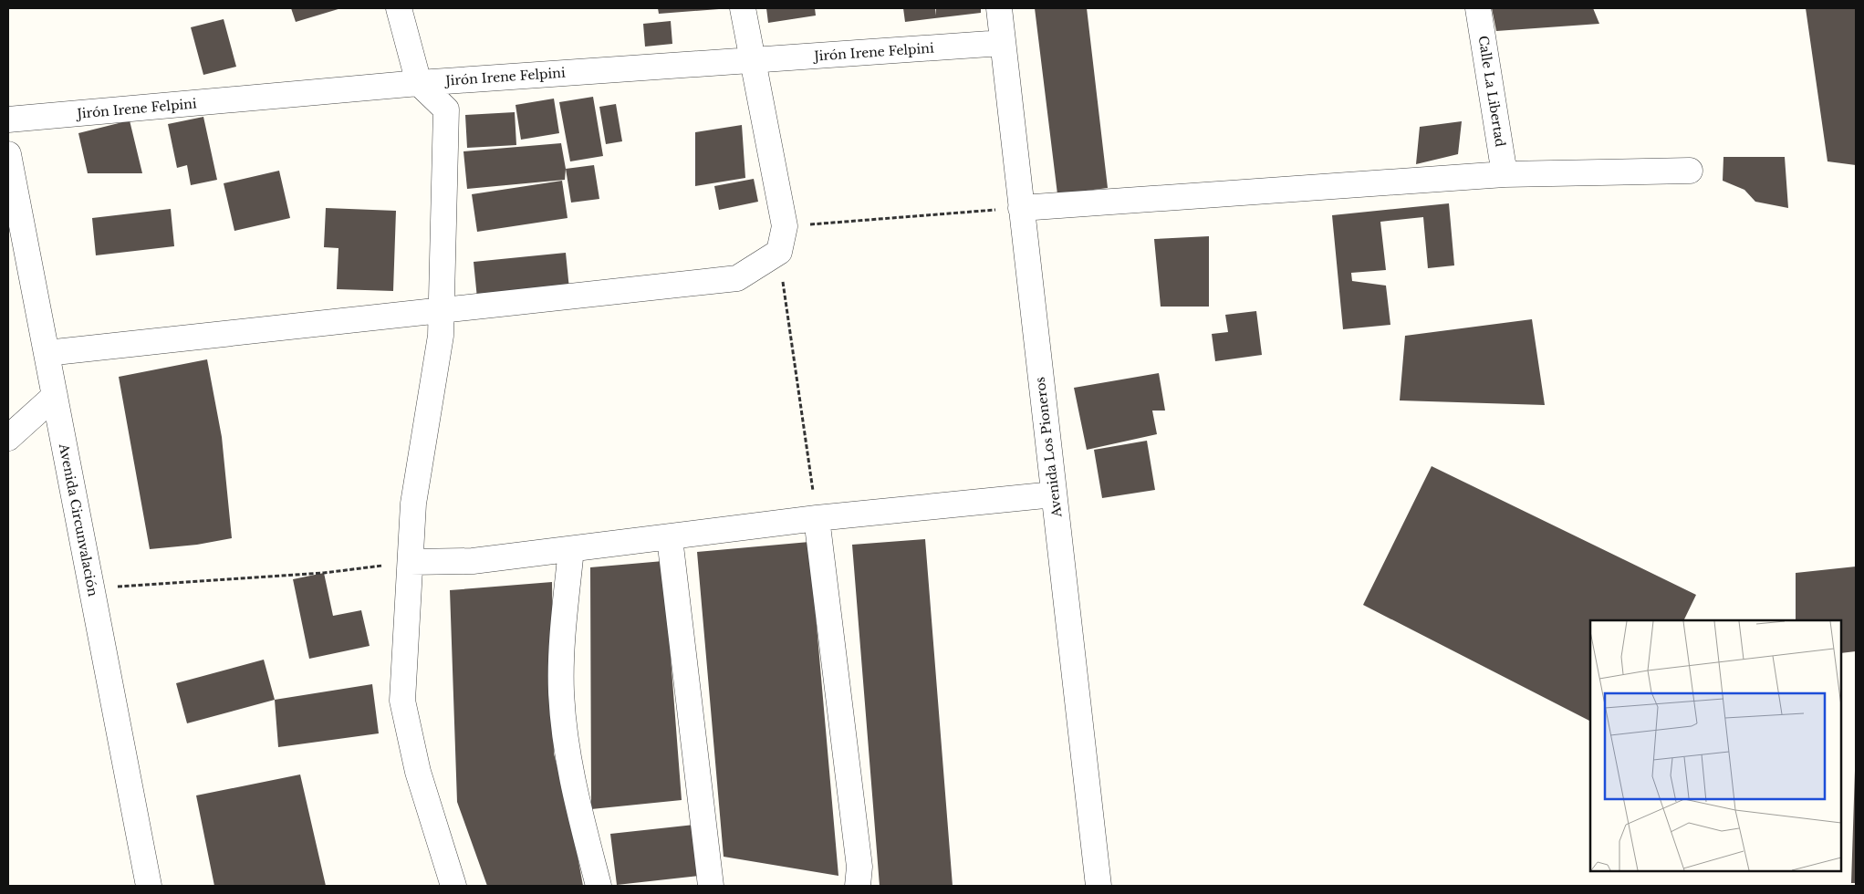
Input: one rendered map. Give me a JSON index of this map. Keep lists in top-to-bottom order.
{
  "streets": {
    "street": [
      "Jirón Irene Felpini",
      "Calle La Libertad",
      "Avenida Los Pioneros",
      "Avenida Circunvalación"
    ]
  },
  "crossings": [
    ["Jirón Irene Felpini", "Avenida Los Pioneros"]
  ]
}
